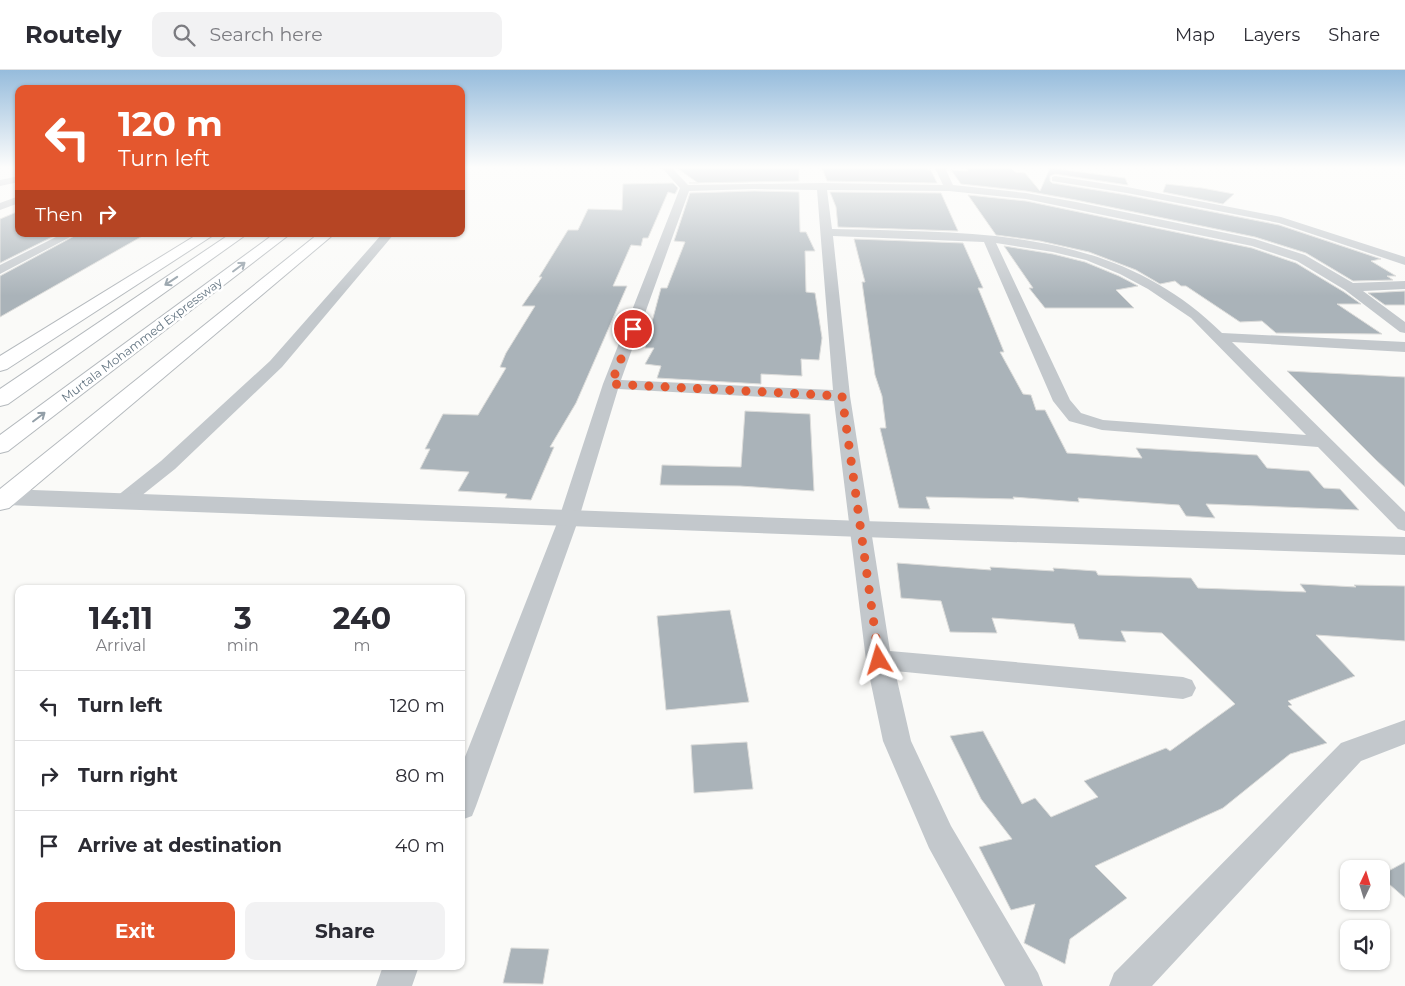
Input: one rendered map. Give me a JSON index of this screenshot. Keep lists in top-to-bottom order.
{
  "streets": {
    "main road": ["Murtala Mohammed Expressway"]
  },
  "north": "top",
  "page": {
    "header": "Routely",
    "search": "Search here",
    "nav": ["Map", "Layers", "Share"],
    "turn": ["120 m", "Turn left"],
    "then": "Then",
    "eta": [
      "14:11",
      "Arrival",
      "3",
      "min",
      "240",
      "m"
    ],
    "list": [
      {
        "name": "Turn left",
        "value": "120 m"
      },
      {
        "name": "Turn right",
        "value": "80 m"
      },
      {
        "name": "Arrive at destination",
        "value": "40 m"
      }
    ],
    "buttons": ["Exit", "Share"]
  }
}
